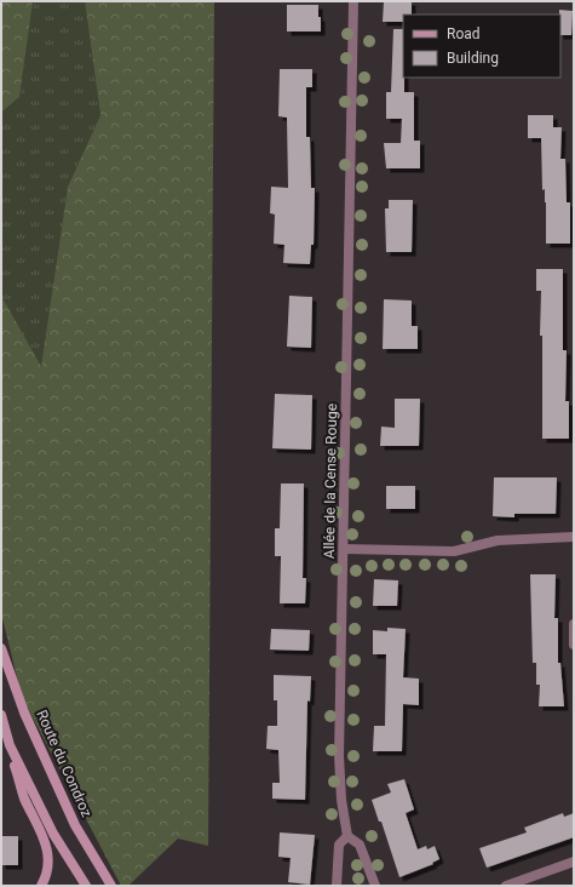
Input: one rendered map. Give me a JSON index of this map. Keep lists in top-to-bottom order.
{
  "streets": {
    "main road": ["Route du Condroz"],
    "street": ["Allée de la Cense Rouge"]
  },
  "legend": ["Road", "Building"]
}
